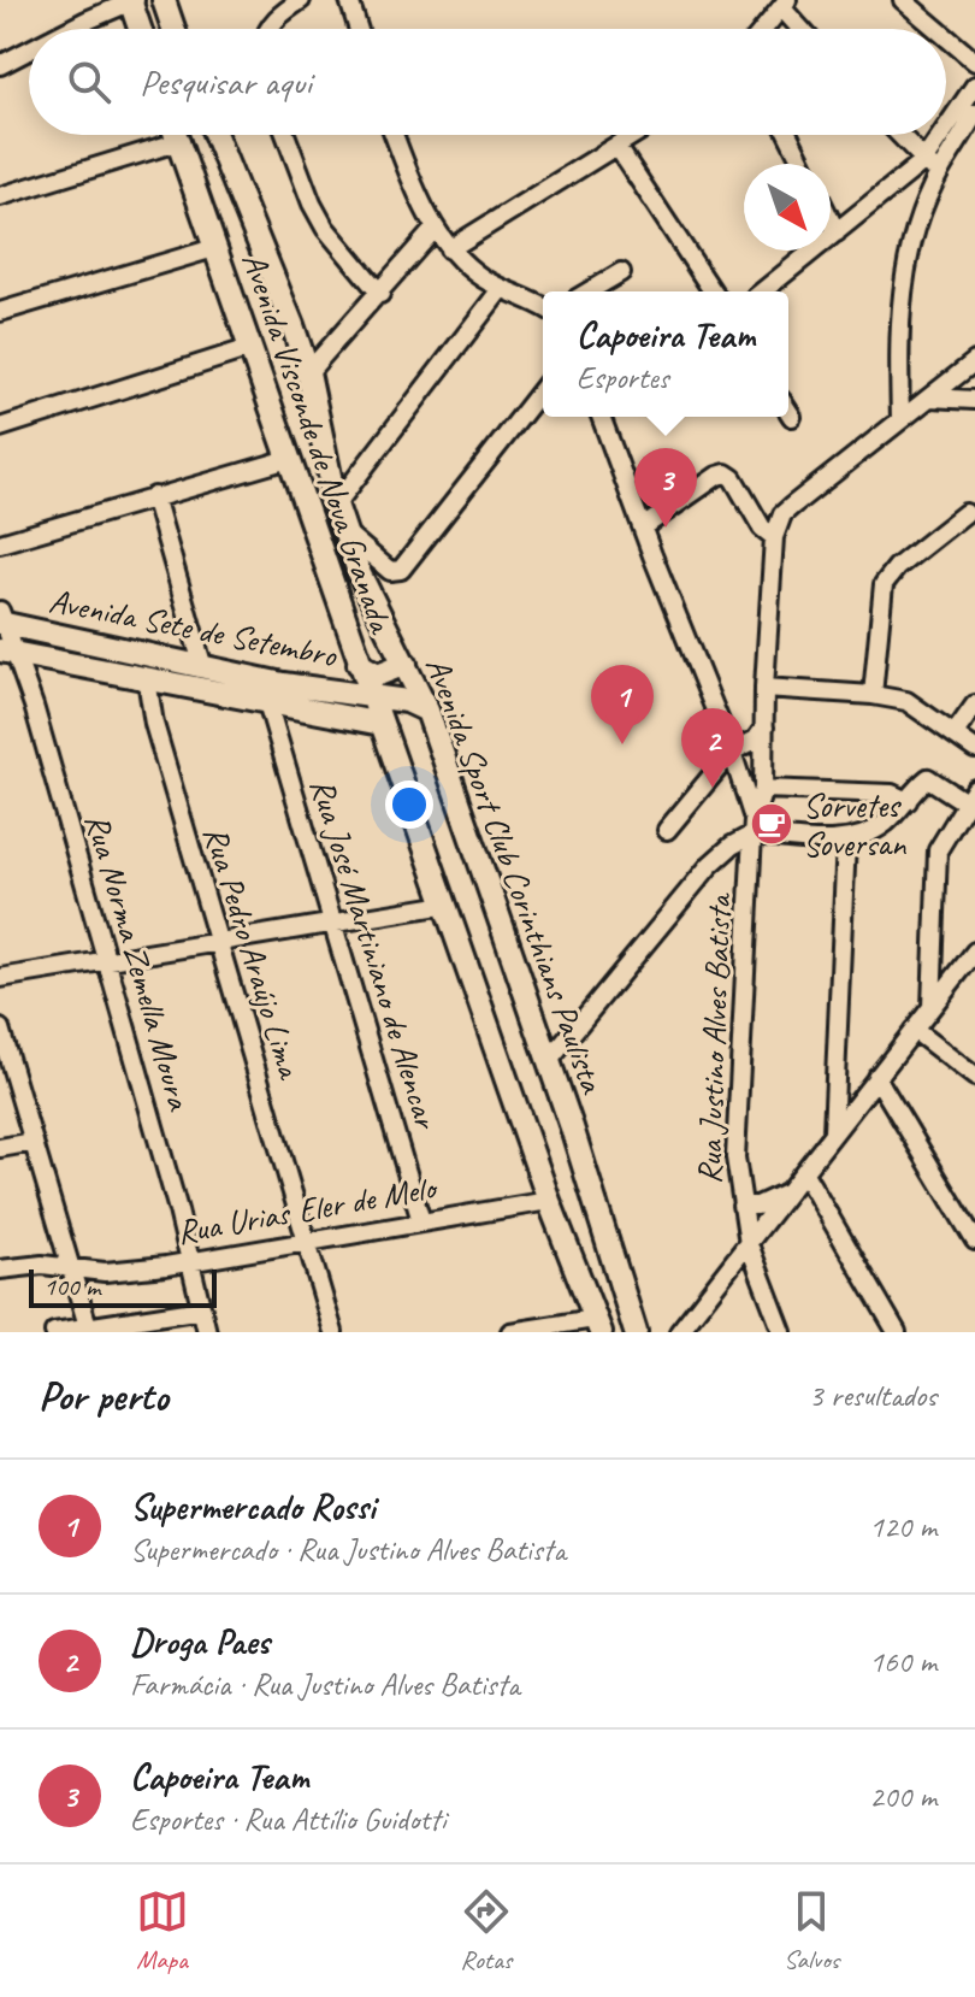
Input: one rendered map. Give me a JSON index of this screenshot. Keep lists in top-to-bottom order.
{
  "streets": {
    "main road": ["Avenida Visconde de Nova Granada", "Avenida Sete de Setembro", "Avenida Sport Club Corinthians Paulista"],
    "street": [
      "Rua Pedro Araújo Lima",
      "Rua José Martiniano de Alencar",
      "Rua Norma Zemella Moura",
      "Rua Justino Alves Batista",
      "Rua Urias Eler de Melo"
    ]
  },
  "crossings": [
    ["Avenida Visconde de Nova Granada", "Avenida Sete de Setembro"],
    ["Avenida Visconde de Nova Granada", "Rua Urias Eler de Melo"],
    ["Avenida Sete de Setembro", "Avenida Sport Club Corinthians Paulista"],
    ["Avenida Sete de Setembro", "Rua Pedro Araújo Lima"],
    ["Avenida Sete de Setembro", "Rua José Martiniano de Alencar"],
    ["Avenida Sete de Setembro", "Rua Norma Zemella Moura"],
    ["Rua Pedro Araújo Lima", "Rua Urias Eler de Melo"],
    ["Rua José Martiniano de Alencar", "Rua Urias Eler de Melo"],
    ["Rua Norma Zemella Moura", "Rua Urias Eler de Melo"]
  ],
  "places": {
    "cafe": ["Sorvetes Soversan"]
  },
  "scale_bar": "100 m",
  "north": "bottom right",
  "page": {
    "search": "Pesquisar aqui",
    "popup": ["Capoeira Team", "Esportes"],
    "pins": ["3", "1", "2"],
    "scale": "100 m",
    "heading": ["Por perto", "3 resultados"],
    "list": [
      {
        "mark": "1",
        "name": "Supermercado Rossi",
        "note": "Supermercado · Rua Justino Alves Batista",
        "value": "120 m"
      },
      {
        "mark": "2",
        "name": "Droga Paes",
        "note": "Farmácia · Rua Justino Alves Batista",
        "value": "160 m"
      },
      {
        "mark": "3",
        "name": "Capoeira Team",
        "note": "Esportes · Rua Attílio Guidotti",
        "value": "200 m"
      }
    ],
    "nav": ["Mapa", "Rotas", "Salvos"]
  }
}
